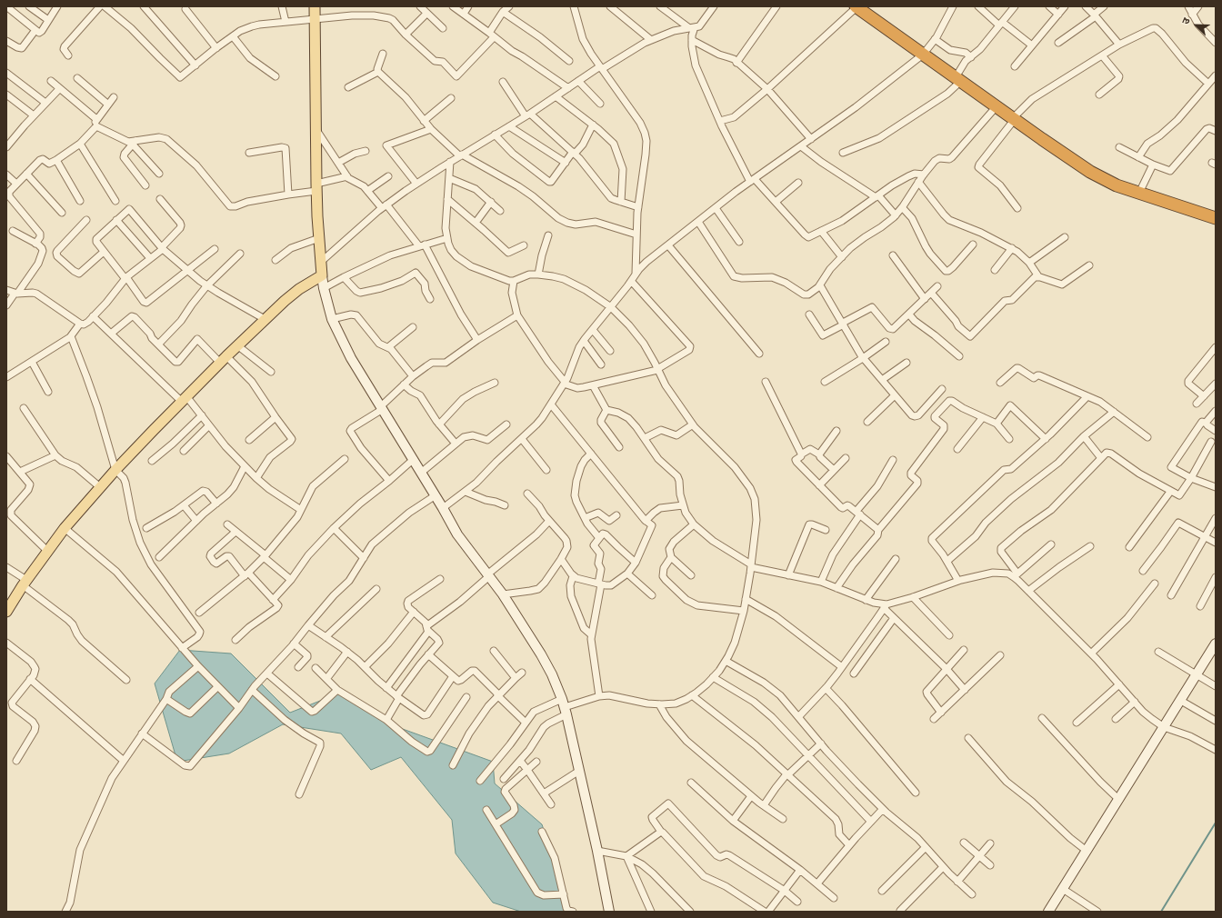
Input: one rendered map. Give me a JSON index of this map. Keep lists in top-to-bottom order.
{
  "north": "top left"
}
